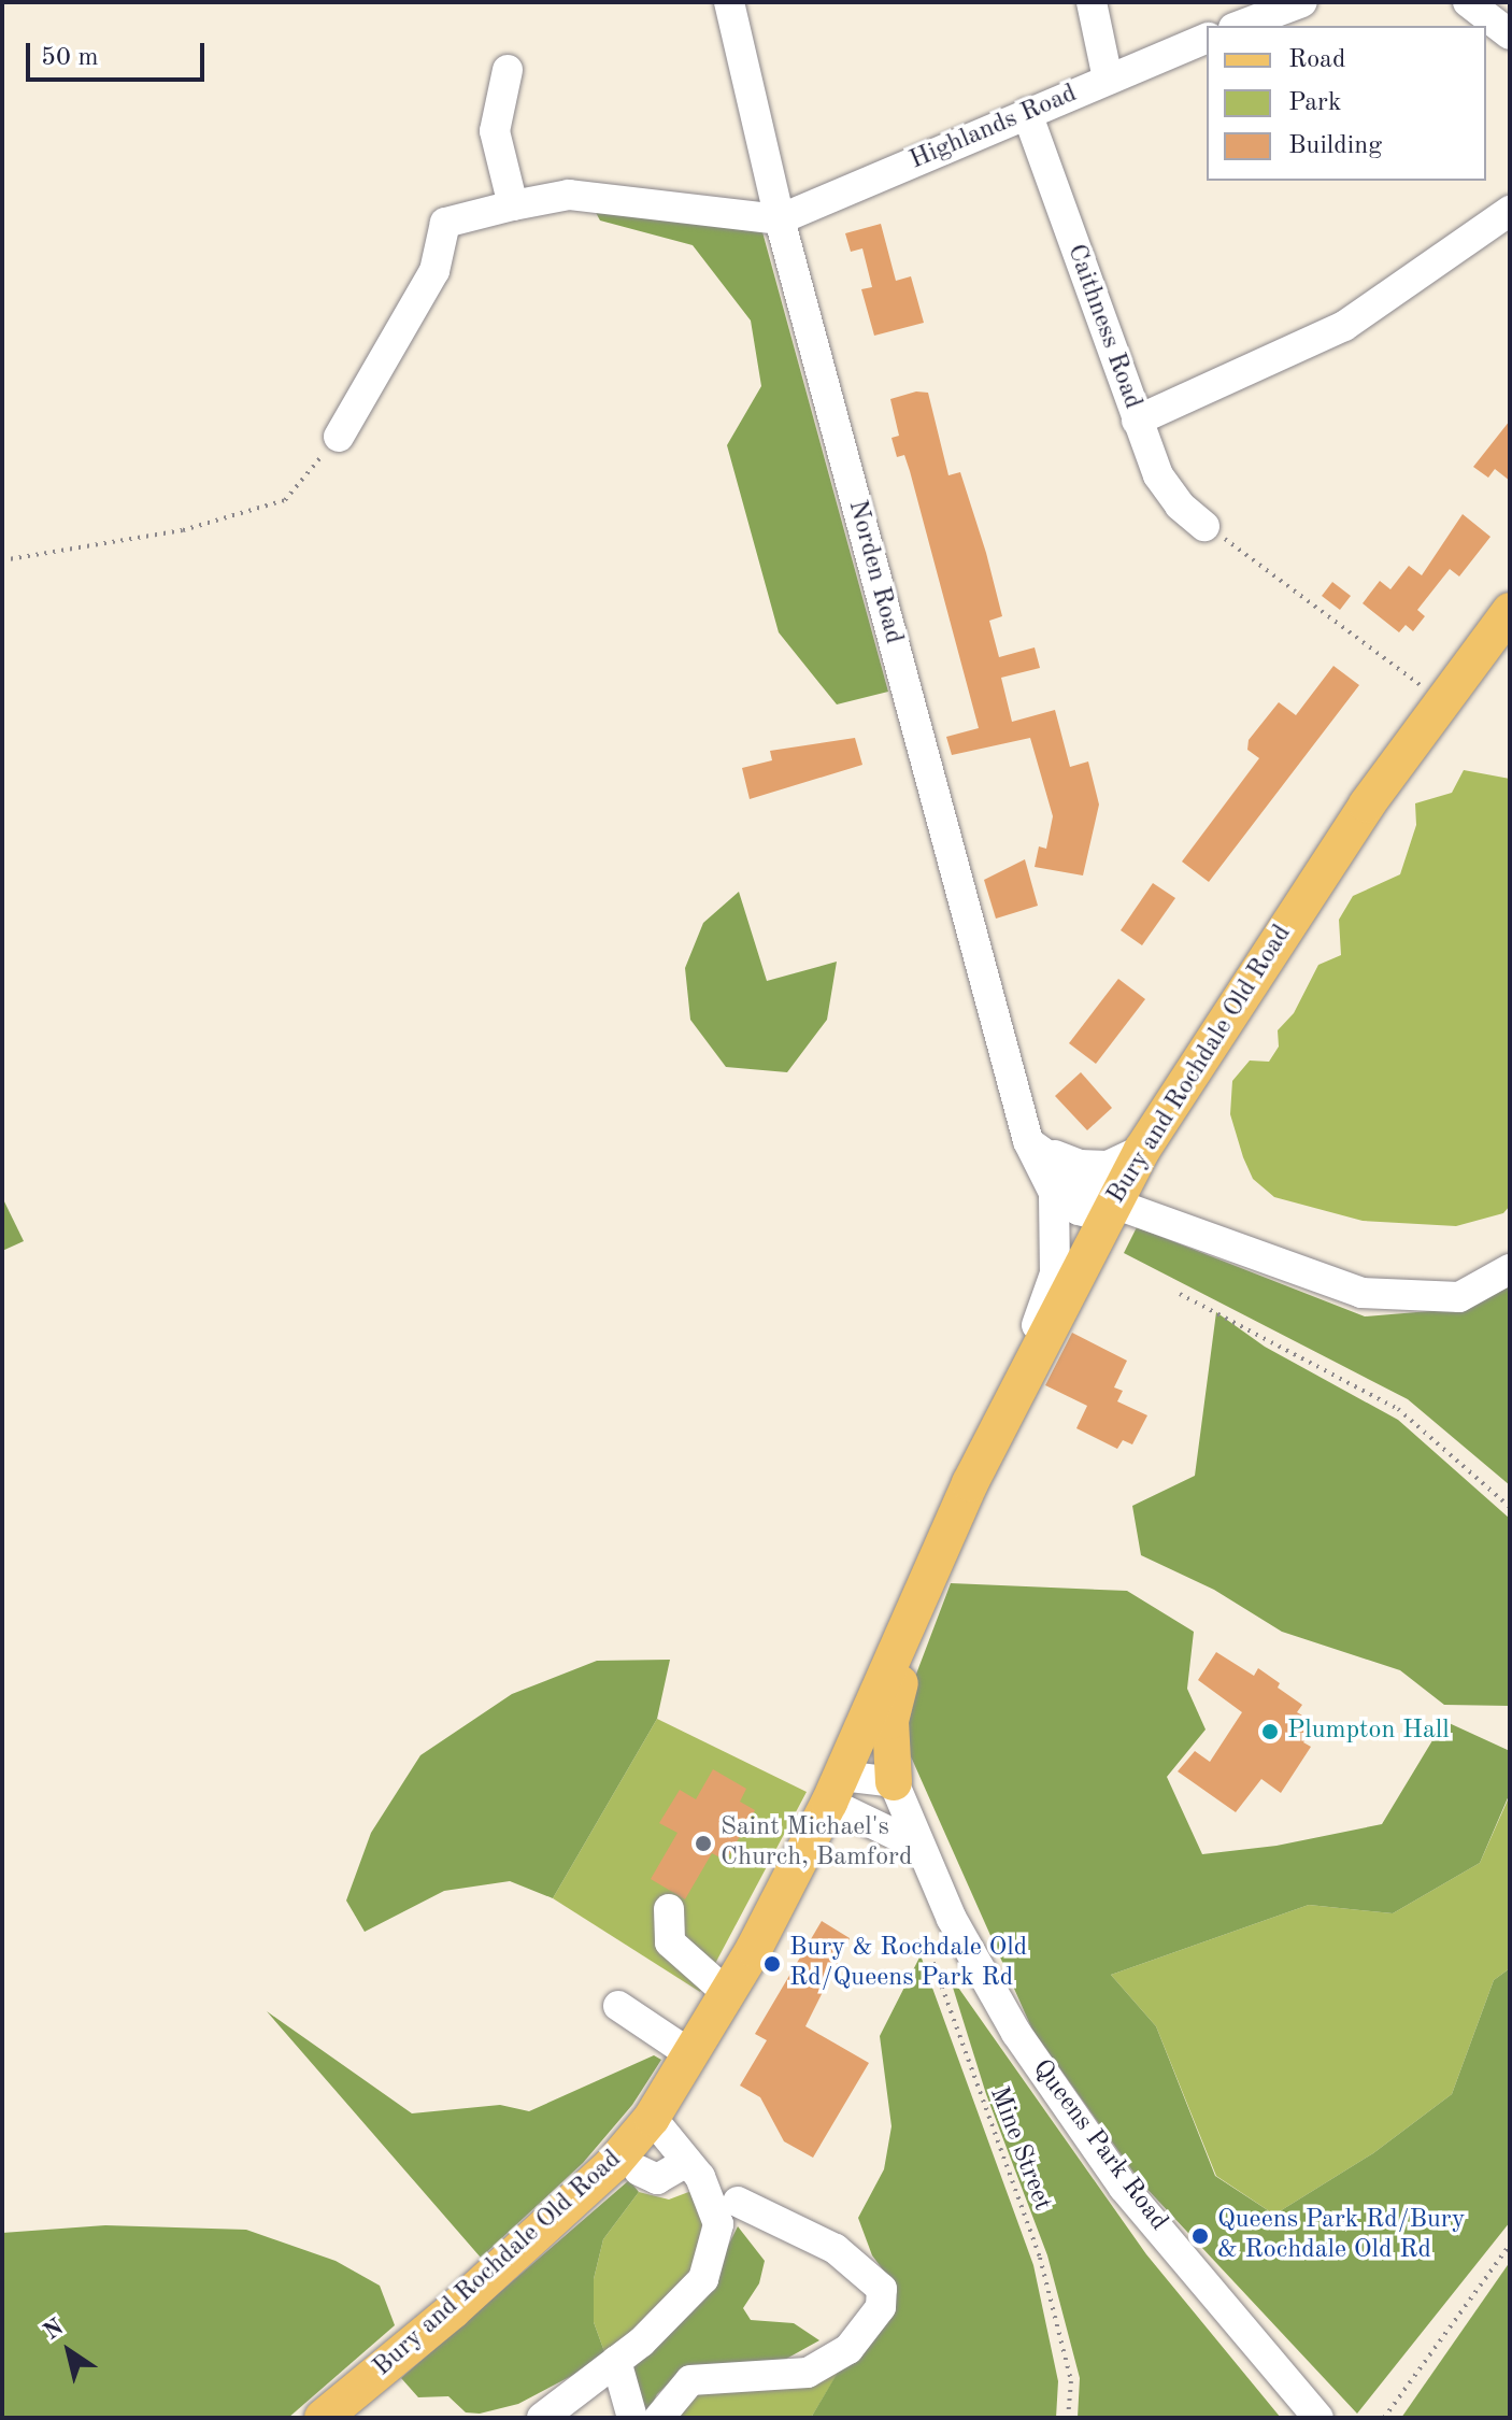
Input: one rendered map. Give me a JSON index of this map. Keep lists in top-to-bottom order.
{
  "streets": {
    "main road": ["Bury and Rochdale Old Road"],
    "street": [
      "Highlands Road",
      "Caithness Road",
      "Norden Road",
      "Queens Park Road"
    ],
    "path": ["Mine Street"]
  },
  "crossings": [
    ["Highlands Road", "Caithness Road"],
    ["Highlands Road", "Norden Road"],
    ["Bury and Rochdale Old Road", "Queens Park Road"],
    ["Queens Park Road", "Mine Street"]
  ],
  "places": [
    "Plumpton Hall",
    "Saint Michael's Church, Bamford",
    "Bury & Rochdale Old Rd/Queens Park Rd",
    "Queens Park Rd/Bury & Rochdale Old Rd"
  ],
  "legend": ["Road", "Park", "Building"],
  "scale_bar": "50 m",
  "north": "top left"
}
